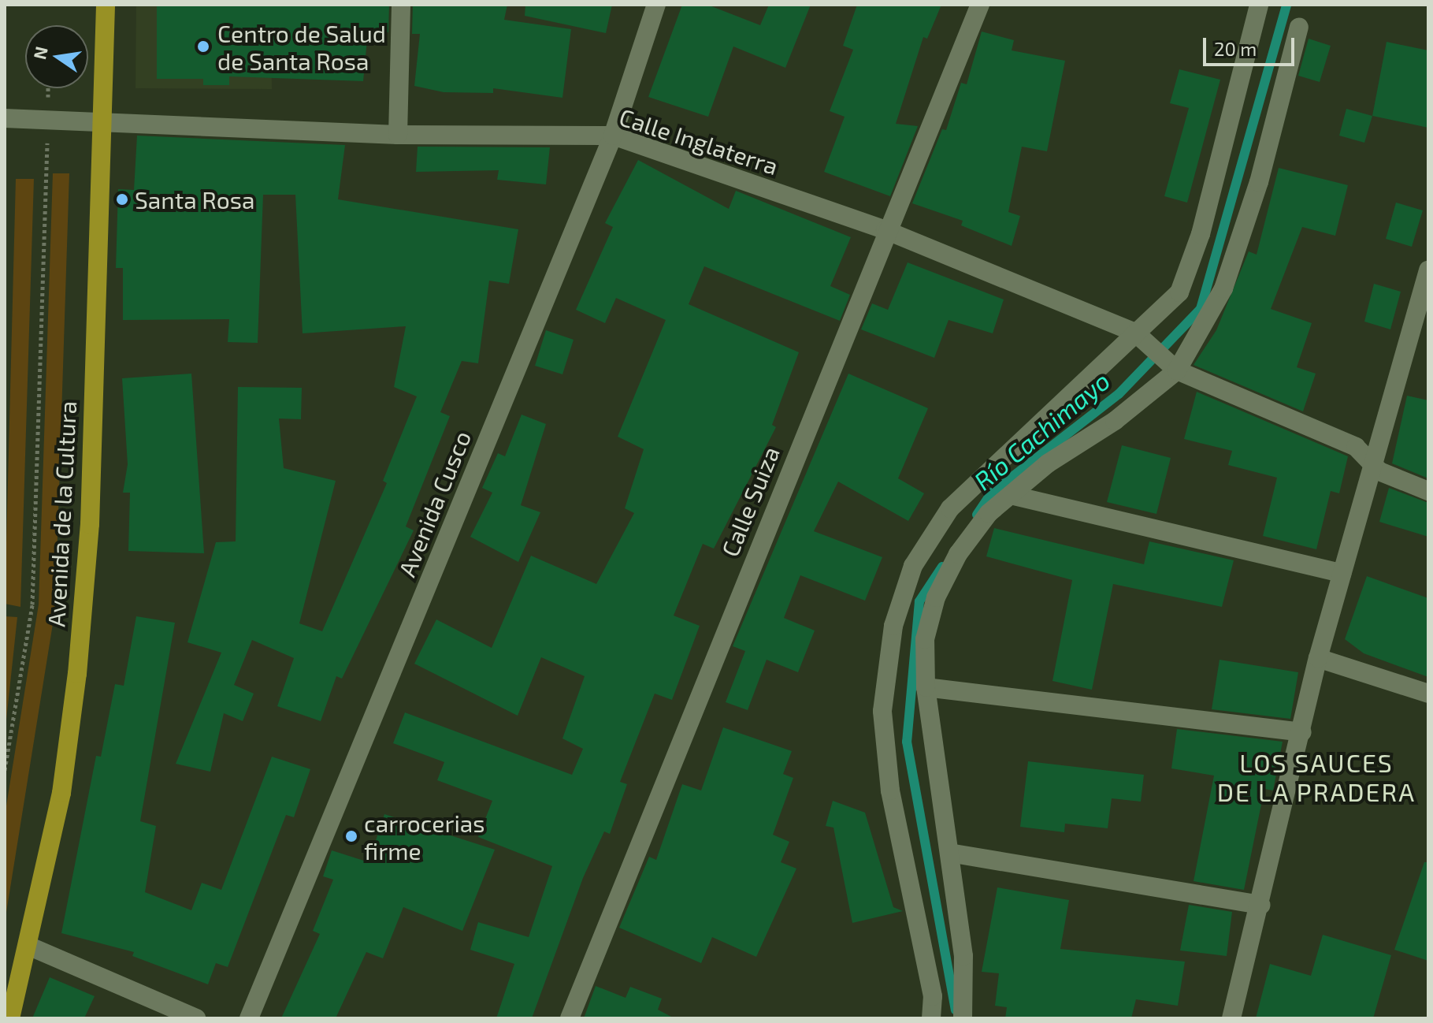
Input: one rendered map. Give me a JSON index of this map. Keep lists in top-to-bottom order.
{
  "streets": {
    "highway": ["Avenida de la Cultura"],
    "street": ["Calle Inglaterra", "Calle Suiza", "Avenida Cusco"]
  },
  "crossings": [
    ["Calle Inglaterra", "Calle Suiza"],
    ["Calle Inglaterra", "Avenida Cusco"],
    ["Calle Inglaterra", "Avenida de la Cultura"]
  ],
  "districts": ["LOS SAUCES DE LA PRADERA"],
  "water": ["Río Cachimayo"],
  "places": ["Centro de Salud de Santa Rosa", "Santa Rosa", "carrocerias firme"],
  "scale_bar": "20 m",
  "north": "left"
}
